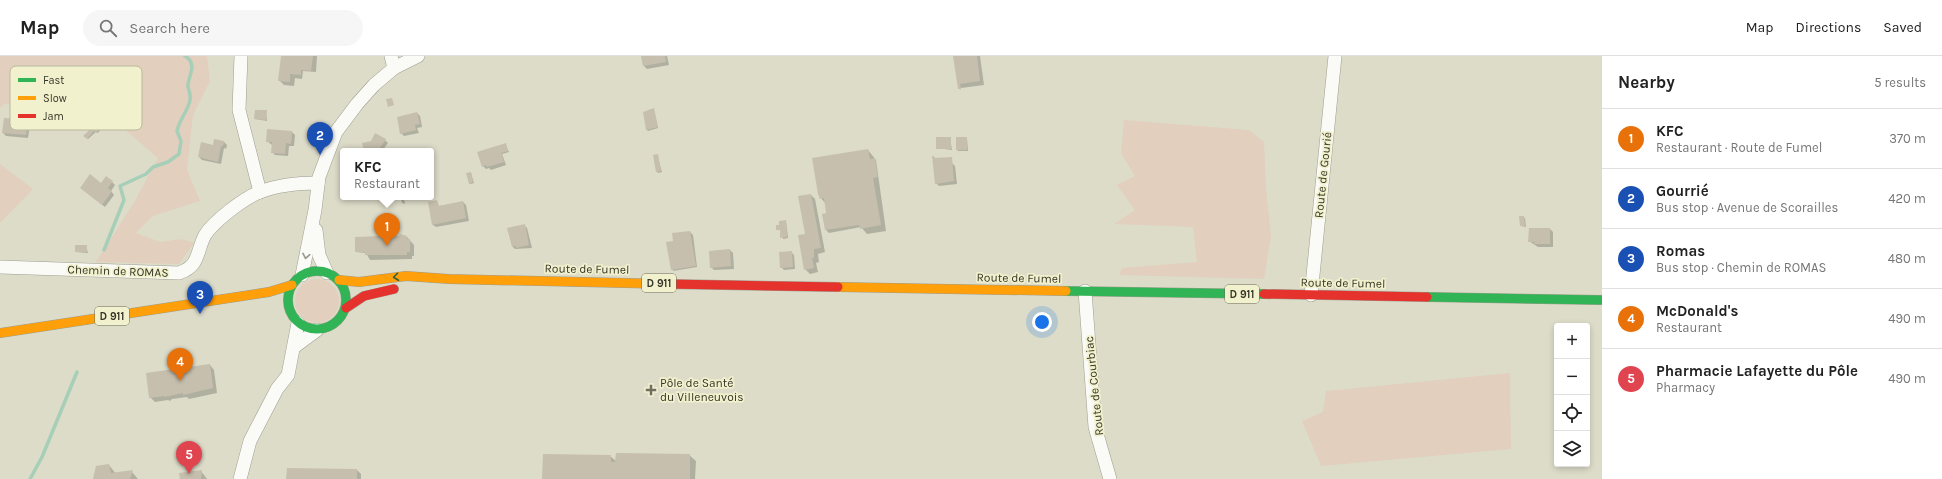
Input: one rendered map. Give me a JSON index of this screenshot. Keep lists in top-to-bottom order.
{
  "streets": {
    "main road": ["Route de Fumel", "D 911"],
    "street": ["Route de Gourié", "Chemin de ROMAS", "Route de Courbiac"]
  },
  "crossings": [
    ["Route de Gourié", "Route de Fumel"],
    ["Route de Fumel", "D 911"],
    ["Route de Fumel", "Route de Courbiac"]
  ],
  "places": {
    "health": ["Pôle de Santé du Villeneuvois"]
  },
  "legend": ["Fast", "Slow", "Jam"],
  "page": {
    "header": "Map",
    "search": "Search here",
    "nav": ["Map", "Directions", "Saved"],
    "heading": ["Nearby", "5 results"],
    "list": [
      {
        "mark": "1",
        "name": "KFC",
        "note": "Restaurant · Route de Fumel",
        "value": "370 m"
      },
      {
        "mark": "2",
        "name": "Gourrié",
        "note": "Bus stop · Avenue de Scorailles",
        "value": "420 m"
      },
      {
        "mark": "3",
        "name": "Romas",
        "note": "Bus stop · Chemin de ROMAS",
        "value": "480 m"
      },
      {
        "mark": "4",
        "name": "McDonald's",
        "note": "Restaurant",
        "value": "490 m"
      },
      {
        "mark": "5",
        "name": "Pharmacie Lafayette du Pôle",
        "note": "Pharmacy",
        "value": "490 m"
      }
    ],
    "pins": [
      "2",
      "1",
      "3",
      "4",
      "5"
    ],
    "popup": ["KFC", "Restaurant"],
    "map_buttons": ["+", "−"]
  }
}
